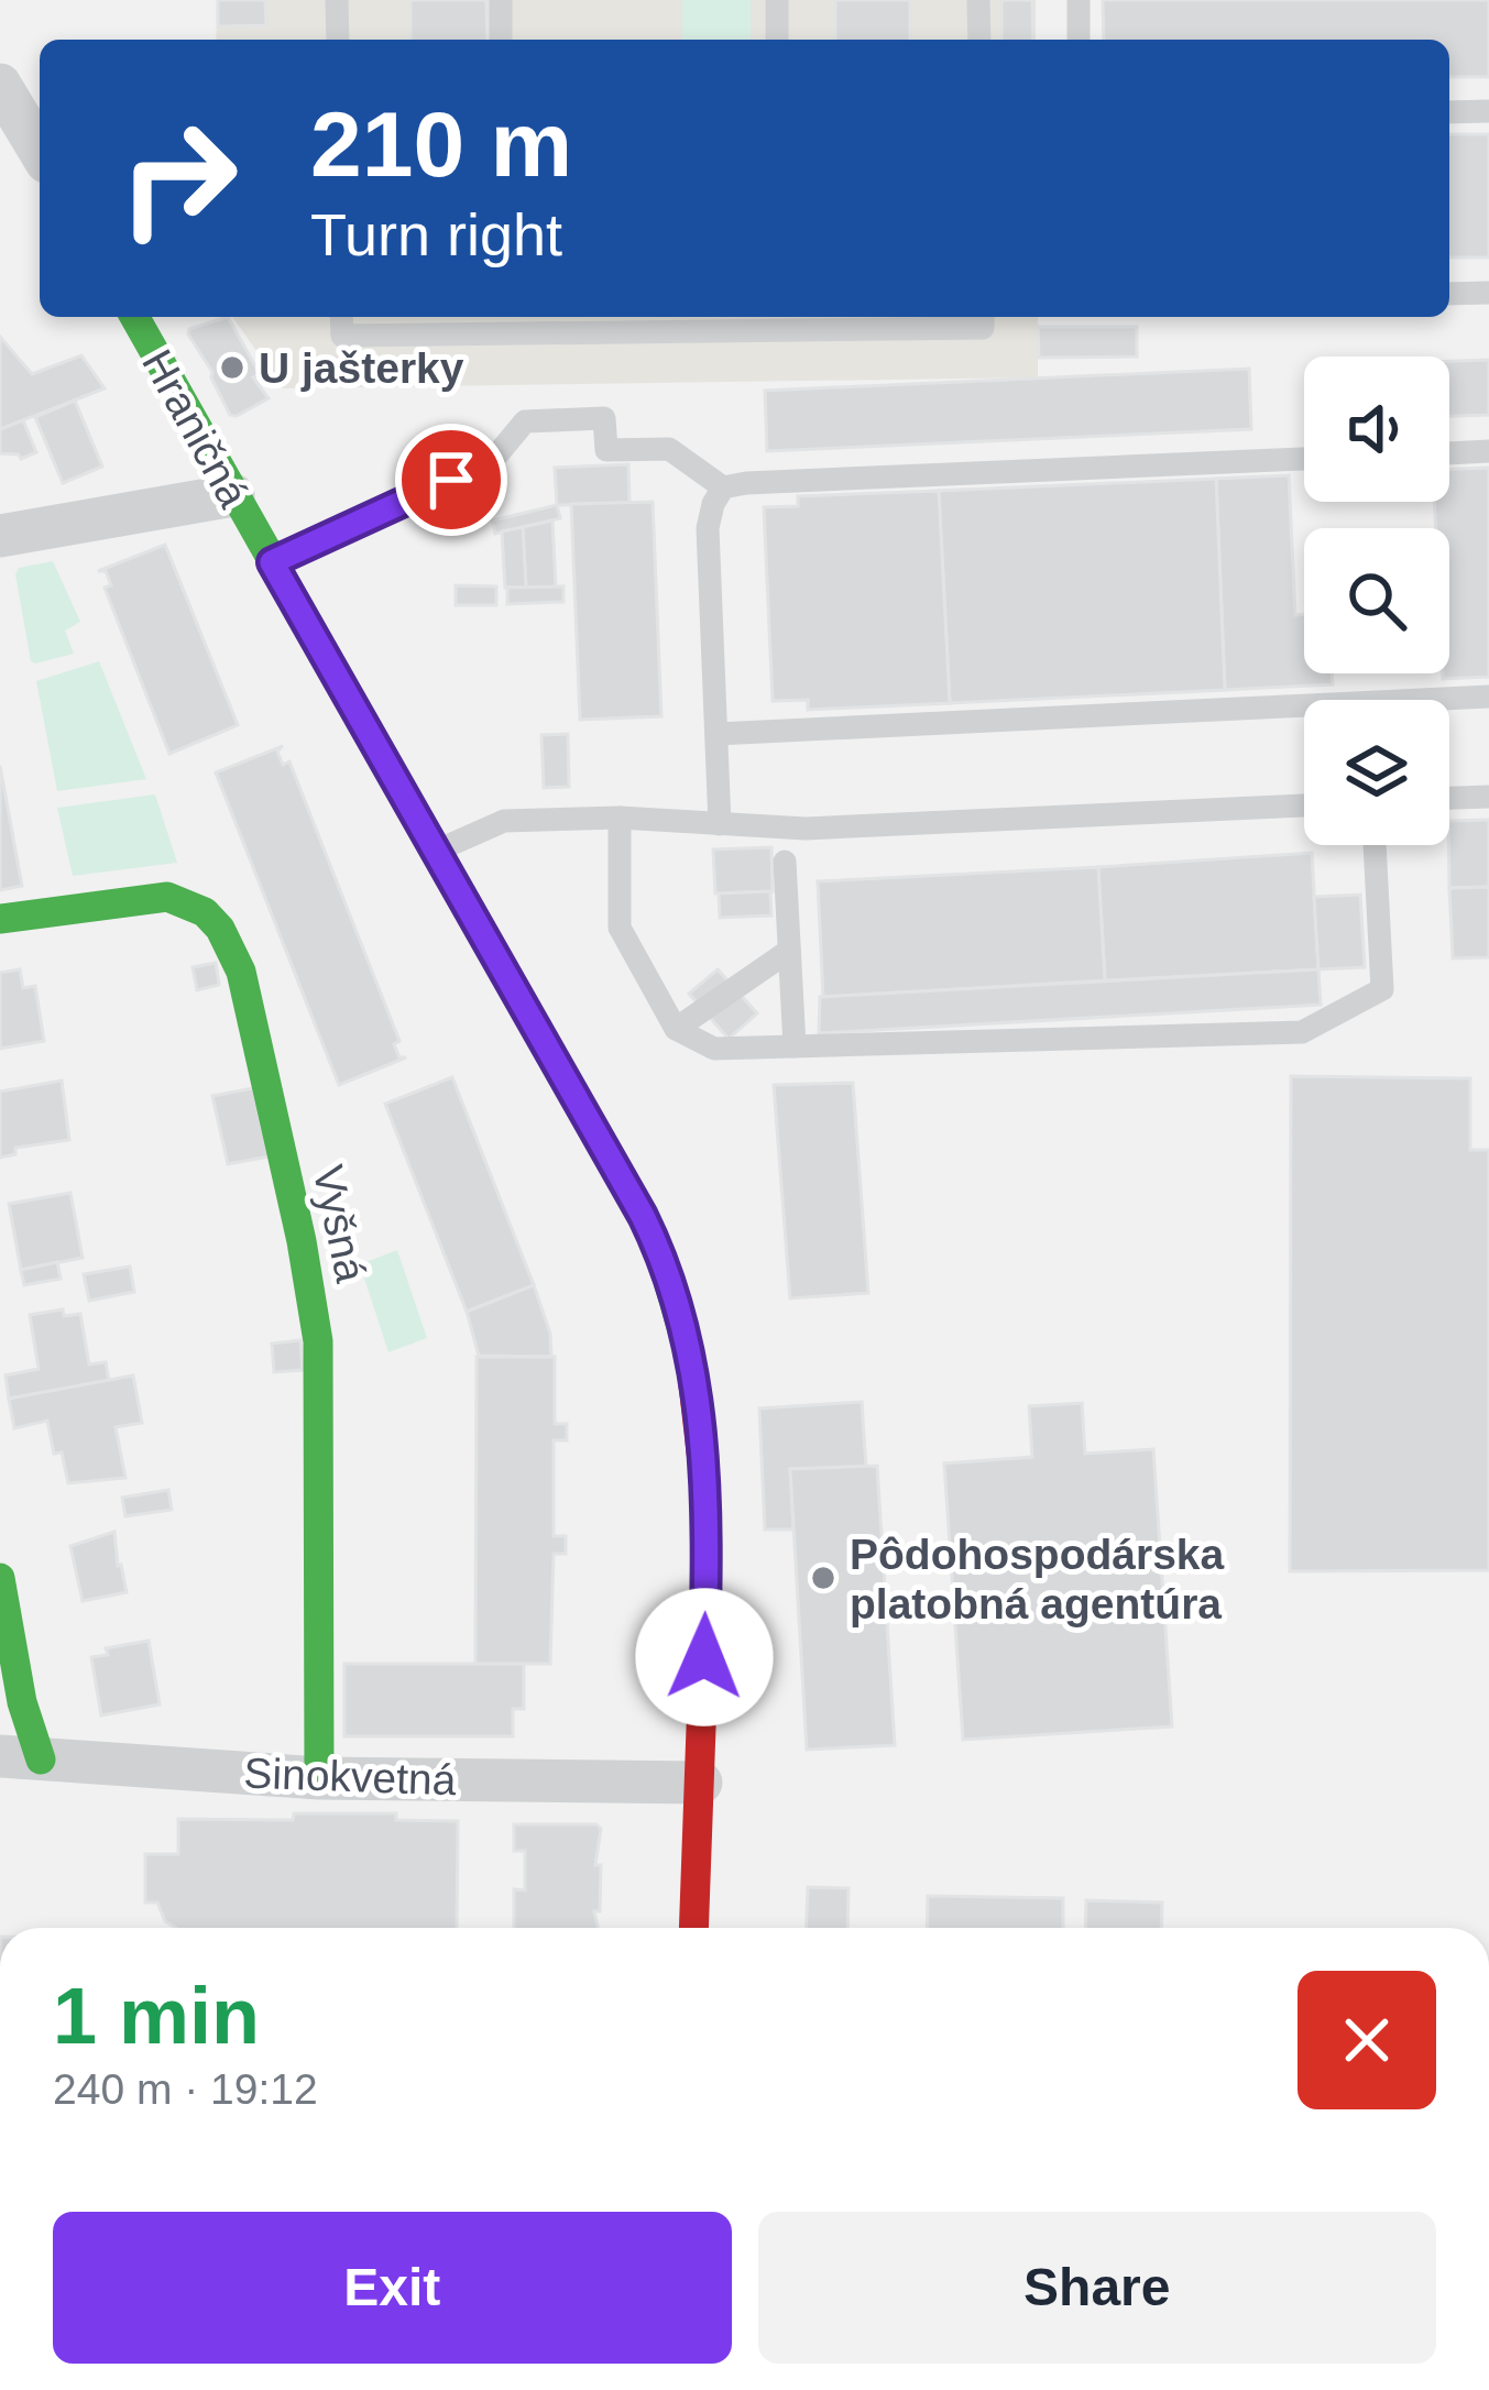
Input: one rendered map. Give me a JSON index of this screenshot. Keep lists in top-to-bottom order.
{
  "streets": {
    "street": ["Hraničná", "Vyšná", "Sinokvetná"]
  },
  "crossings": [
    ["Hraničná", "Sinokvetná"],
    ["Vyšná", "Sinokvetná"]
  ],
  "places": ["U jašterky", "Pôdohospodárska platobná agentúra"],
  "page": {
    "turn": ["210 m", "Turn right"],
    "heading": ["1 min", "240 m · 19:12"],
    "buttons": ["Exit", "Share"]
  }
}
